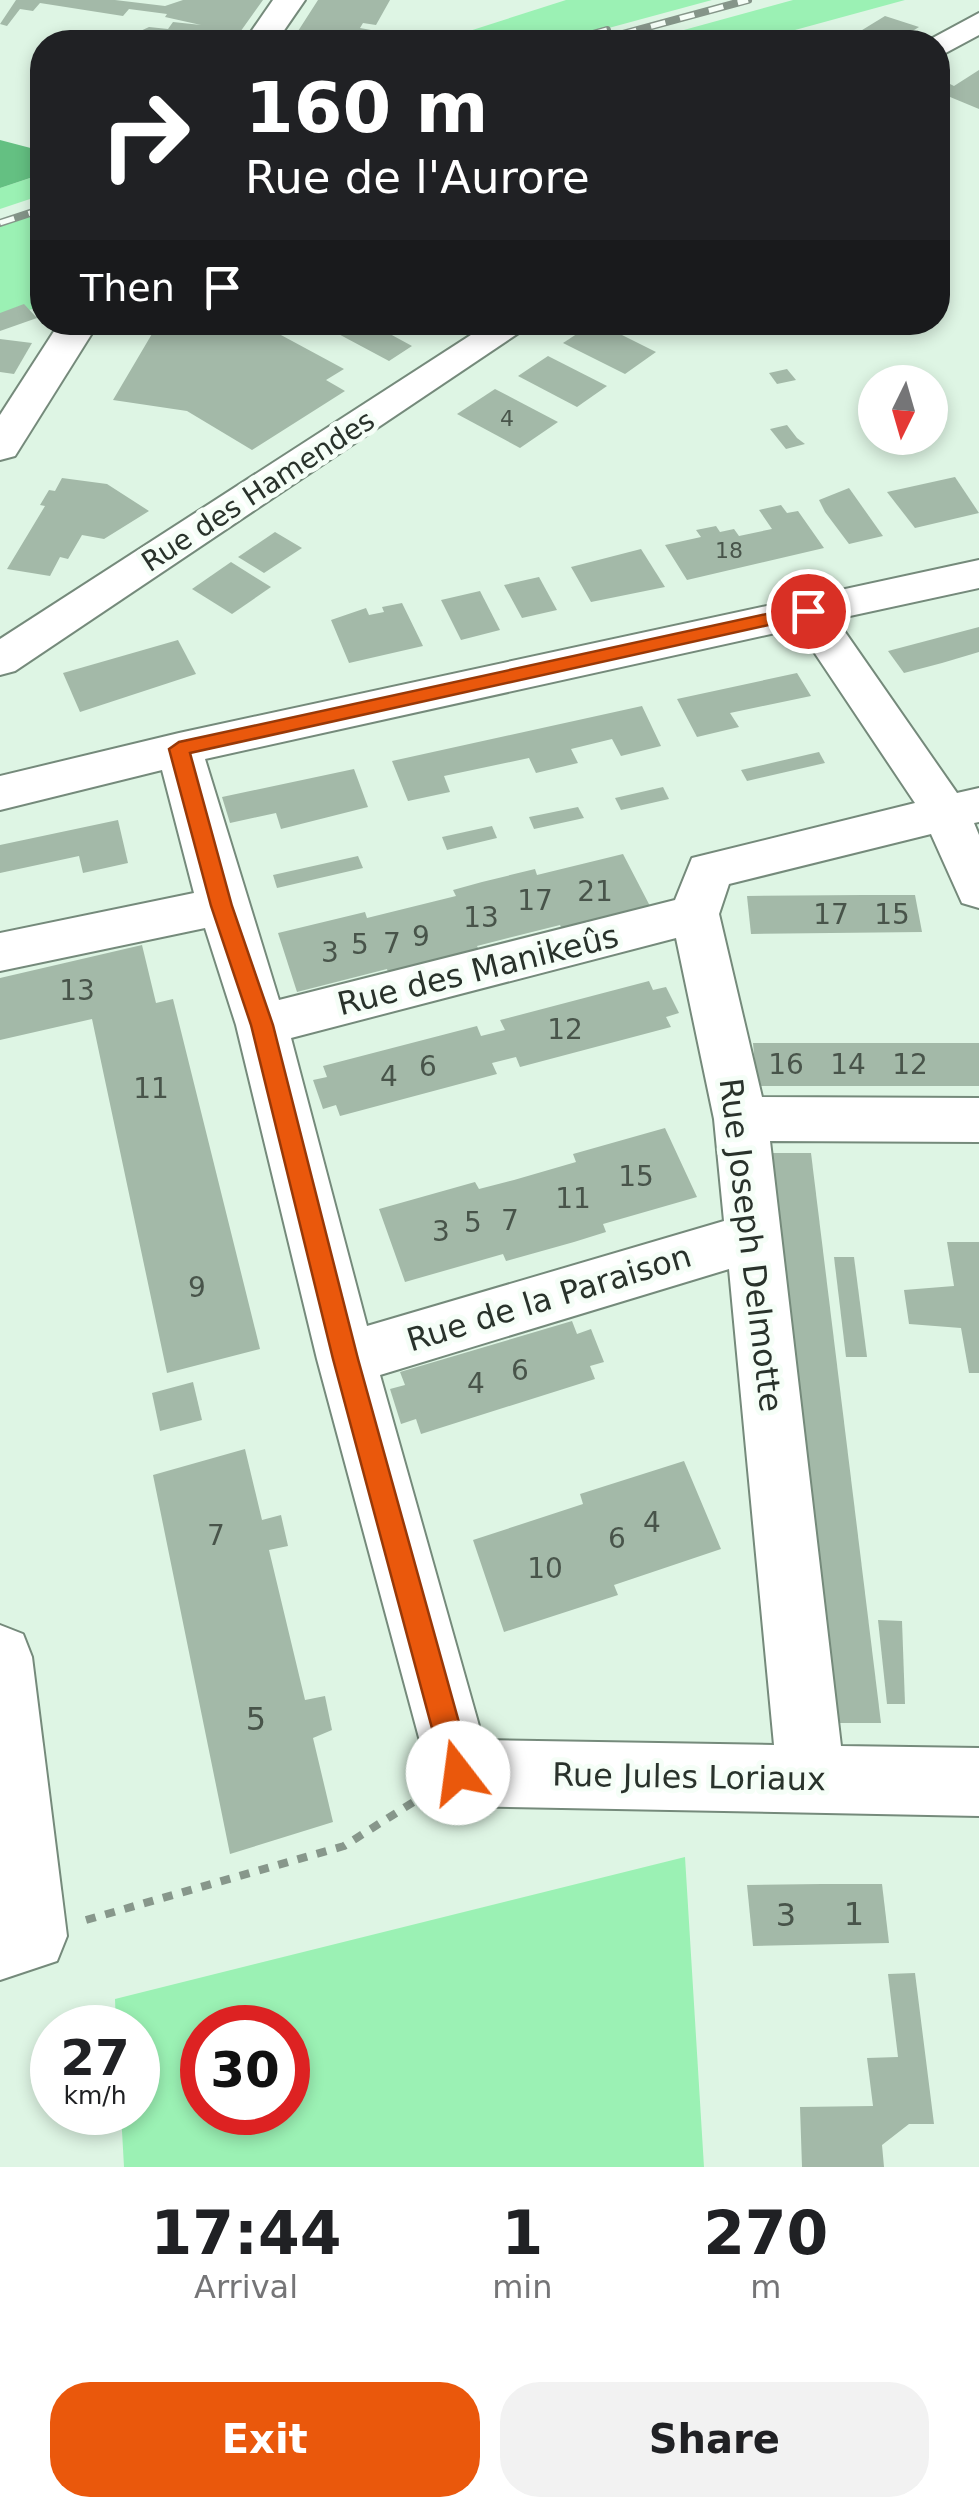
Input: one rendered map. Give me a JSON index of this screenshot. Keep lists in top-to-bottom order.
{
  "streets": {
    "street": [
      "Rue des Hamendes",
      "Rue des Manikeûs",
      "Rue Joseph Delmotte",
      "Rue de la Paraison",
      "Rue Jules Loriaux"
    ]
  },
  "crossings": [
    ["Rue des Manikeûs", "Rue Joseph Delmotte"],
    ["Rue Joseph Delmotte", "Rue de la Paraison"],
    ["Rue Joseph Delmotte", "Rue Jules Loriaux"]
  ],
  "house_numbers": [
    "4",
    "18",
    "21",
    "17",
    "17",
    "15",
    "13",
    "9",
    "7",
    "5",
    "3",
    "13",
    "12",
    "16",
    "14",
    "12",
    "6",
    "4",
    "11",
    "15",
    "11",
    "7",
    "5",
    "3",
    "9",
    "6",
    "4",
    "4",
    "7",
    "6",
    "10",
    "5",
    "1",
    "3"
  ],
  "north": "bottom",
  "page": {
    "turn": ["160 m", "Rue de l'Aurore"],
    "then": "Then",
    "speed": "27 km/h",
    "limit": "30",
    "eta": [
      "17:44",
      "Arrival",
      "1",
      "min",
      "270",
      "m"
    ],
    "buttons": ["Exit", "Share"]
  }
}
